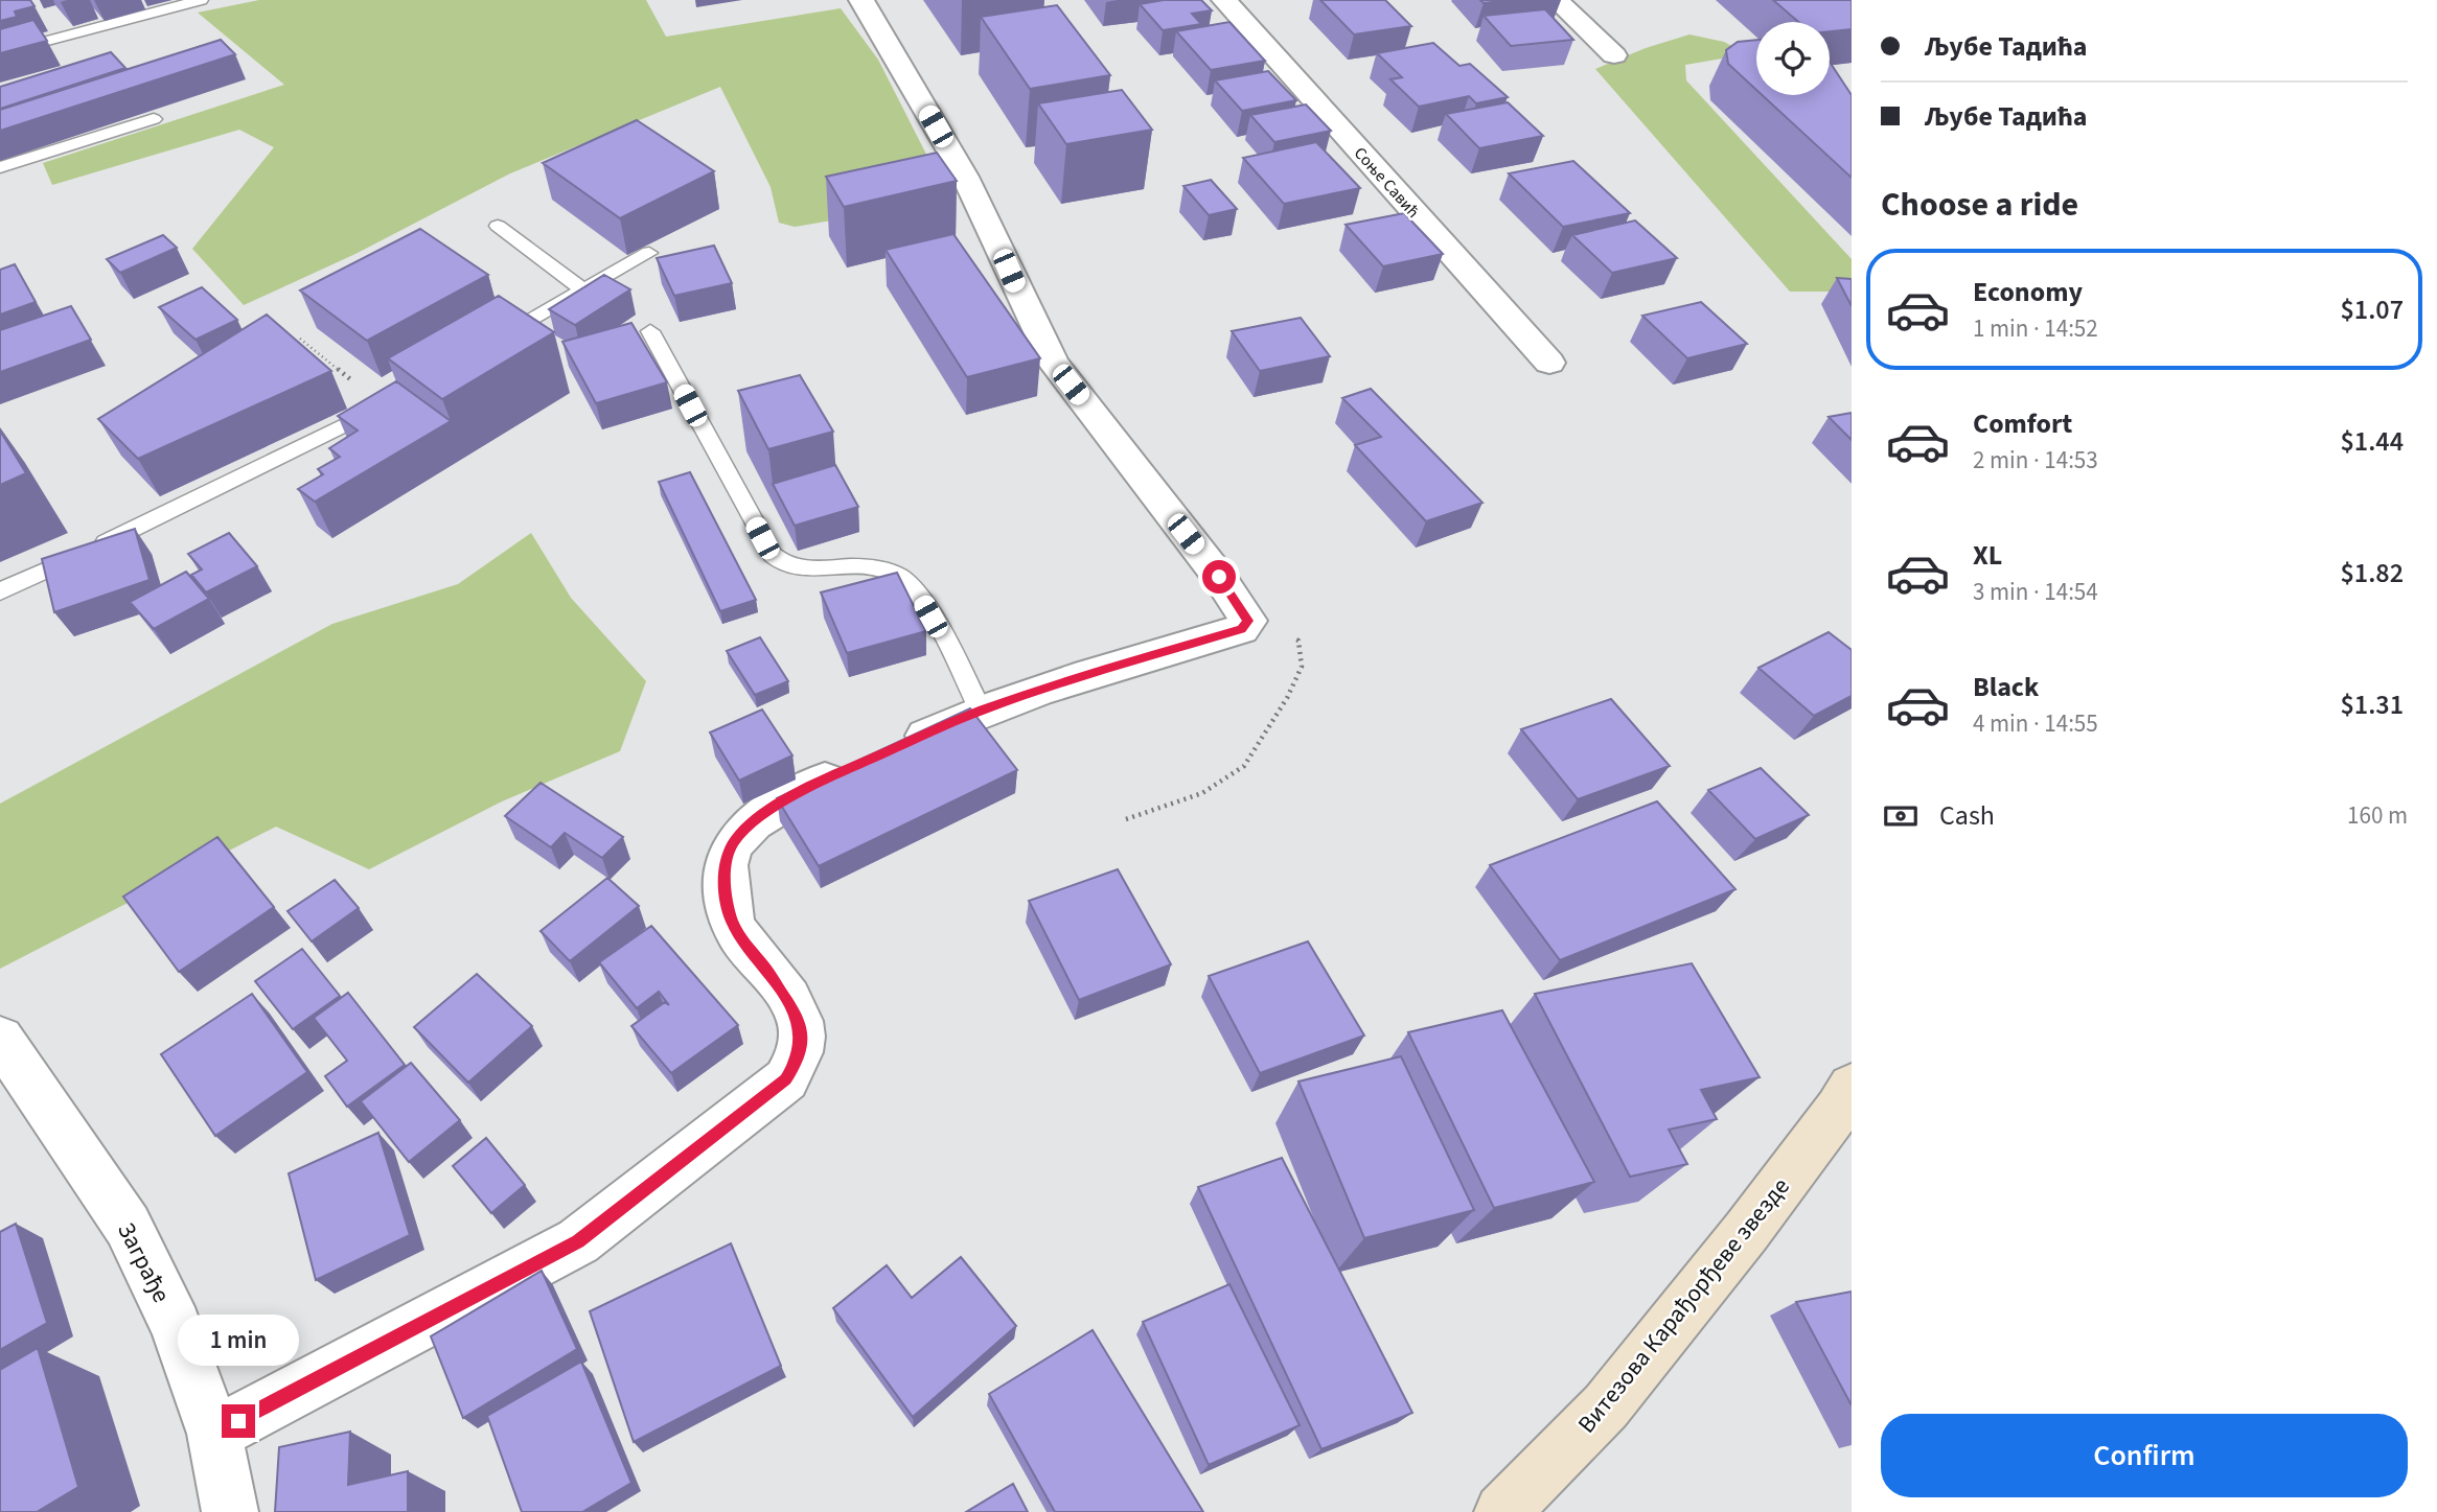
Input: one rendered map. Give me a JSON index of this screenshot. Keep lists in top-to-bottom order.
{
  "streets": {
    "street": ["Соње Савић", "Заграђе", "Витезова Карађорђеве звезде"]
  },
  "page": {
    "banner": ["Љубе Тадића", "Љубе Тадића"],
    "heading": "Choose a ride",
    "list": [
      {
        "name": "Economy",
        "note": "1 min · 14:52",
        "value": "$1.07"
      },
      {
        "name": "Comfort",
        "note": "2 min · 14:53",
        "value": "$1.44"
      },
      {
        "name": "XL",
        "note": "3 min · 14:54",
        "value": "$1.82"
      },
      {
        "name": "Black",
        "note": "4 min · 14:55",
        "value": "$1.31"
      }
    ],
    "pay": ["Cash", "160 m"],
    "bubble": "1 min",
    "buttons": "Confirm"
  }
}
